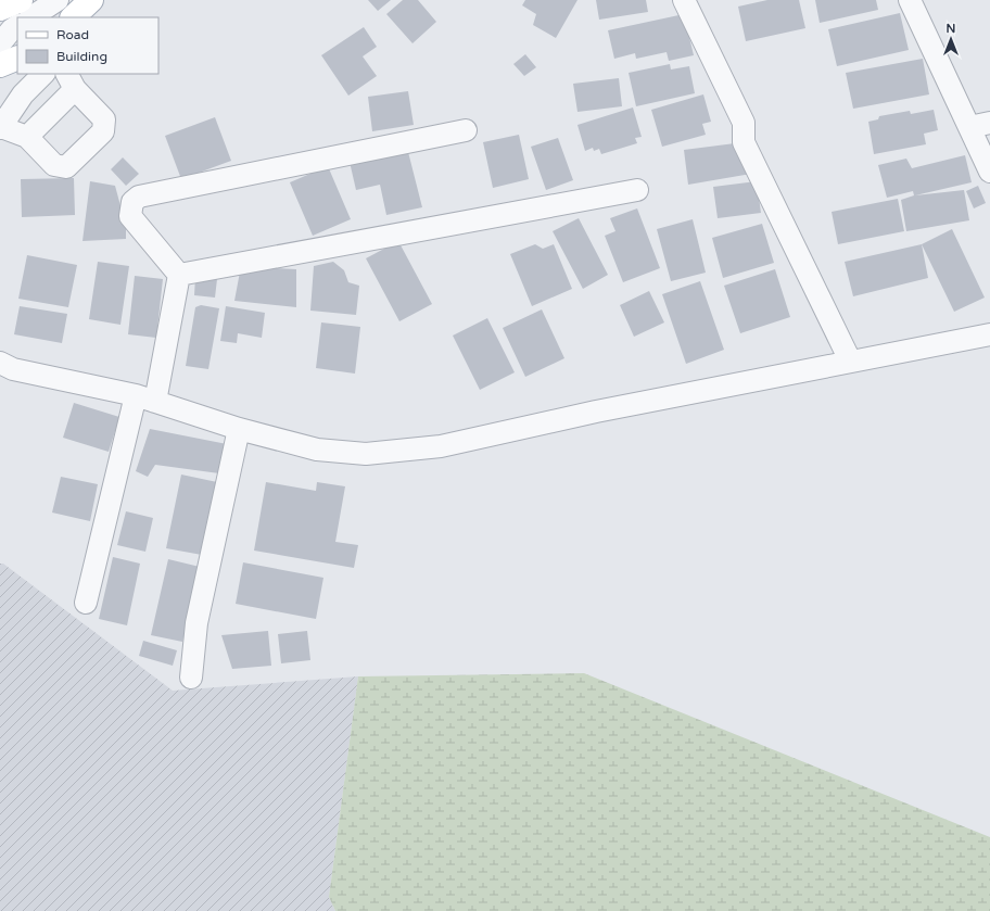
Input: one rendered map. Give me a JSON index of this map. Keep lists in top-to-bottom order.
{
  "legend": ["Road", "Building"],
  "north": "top"
}
